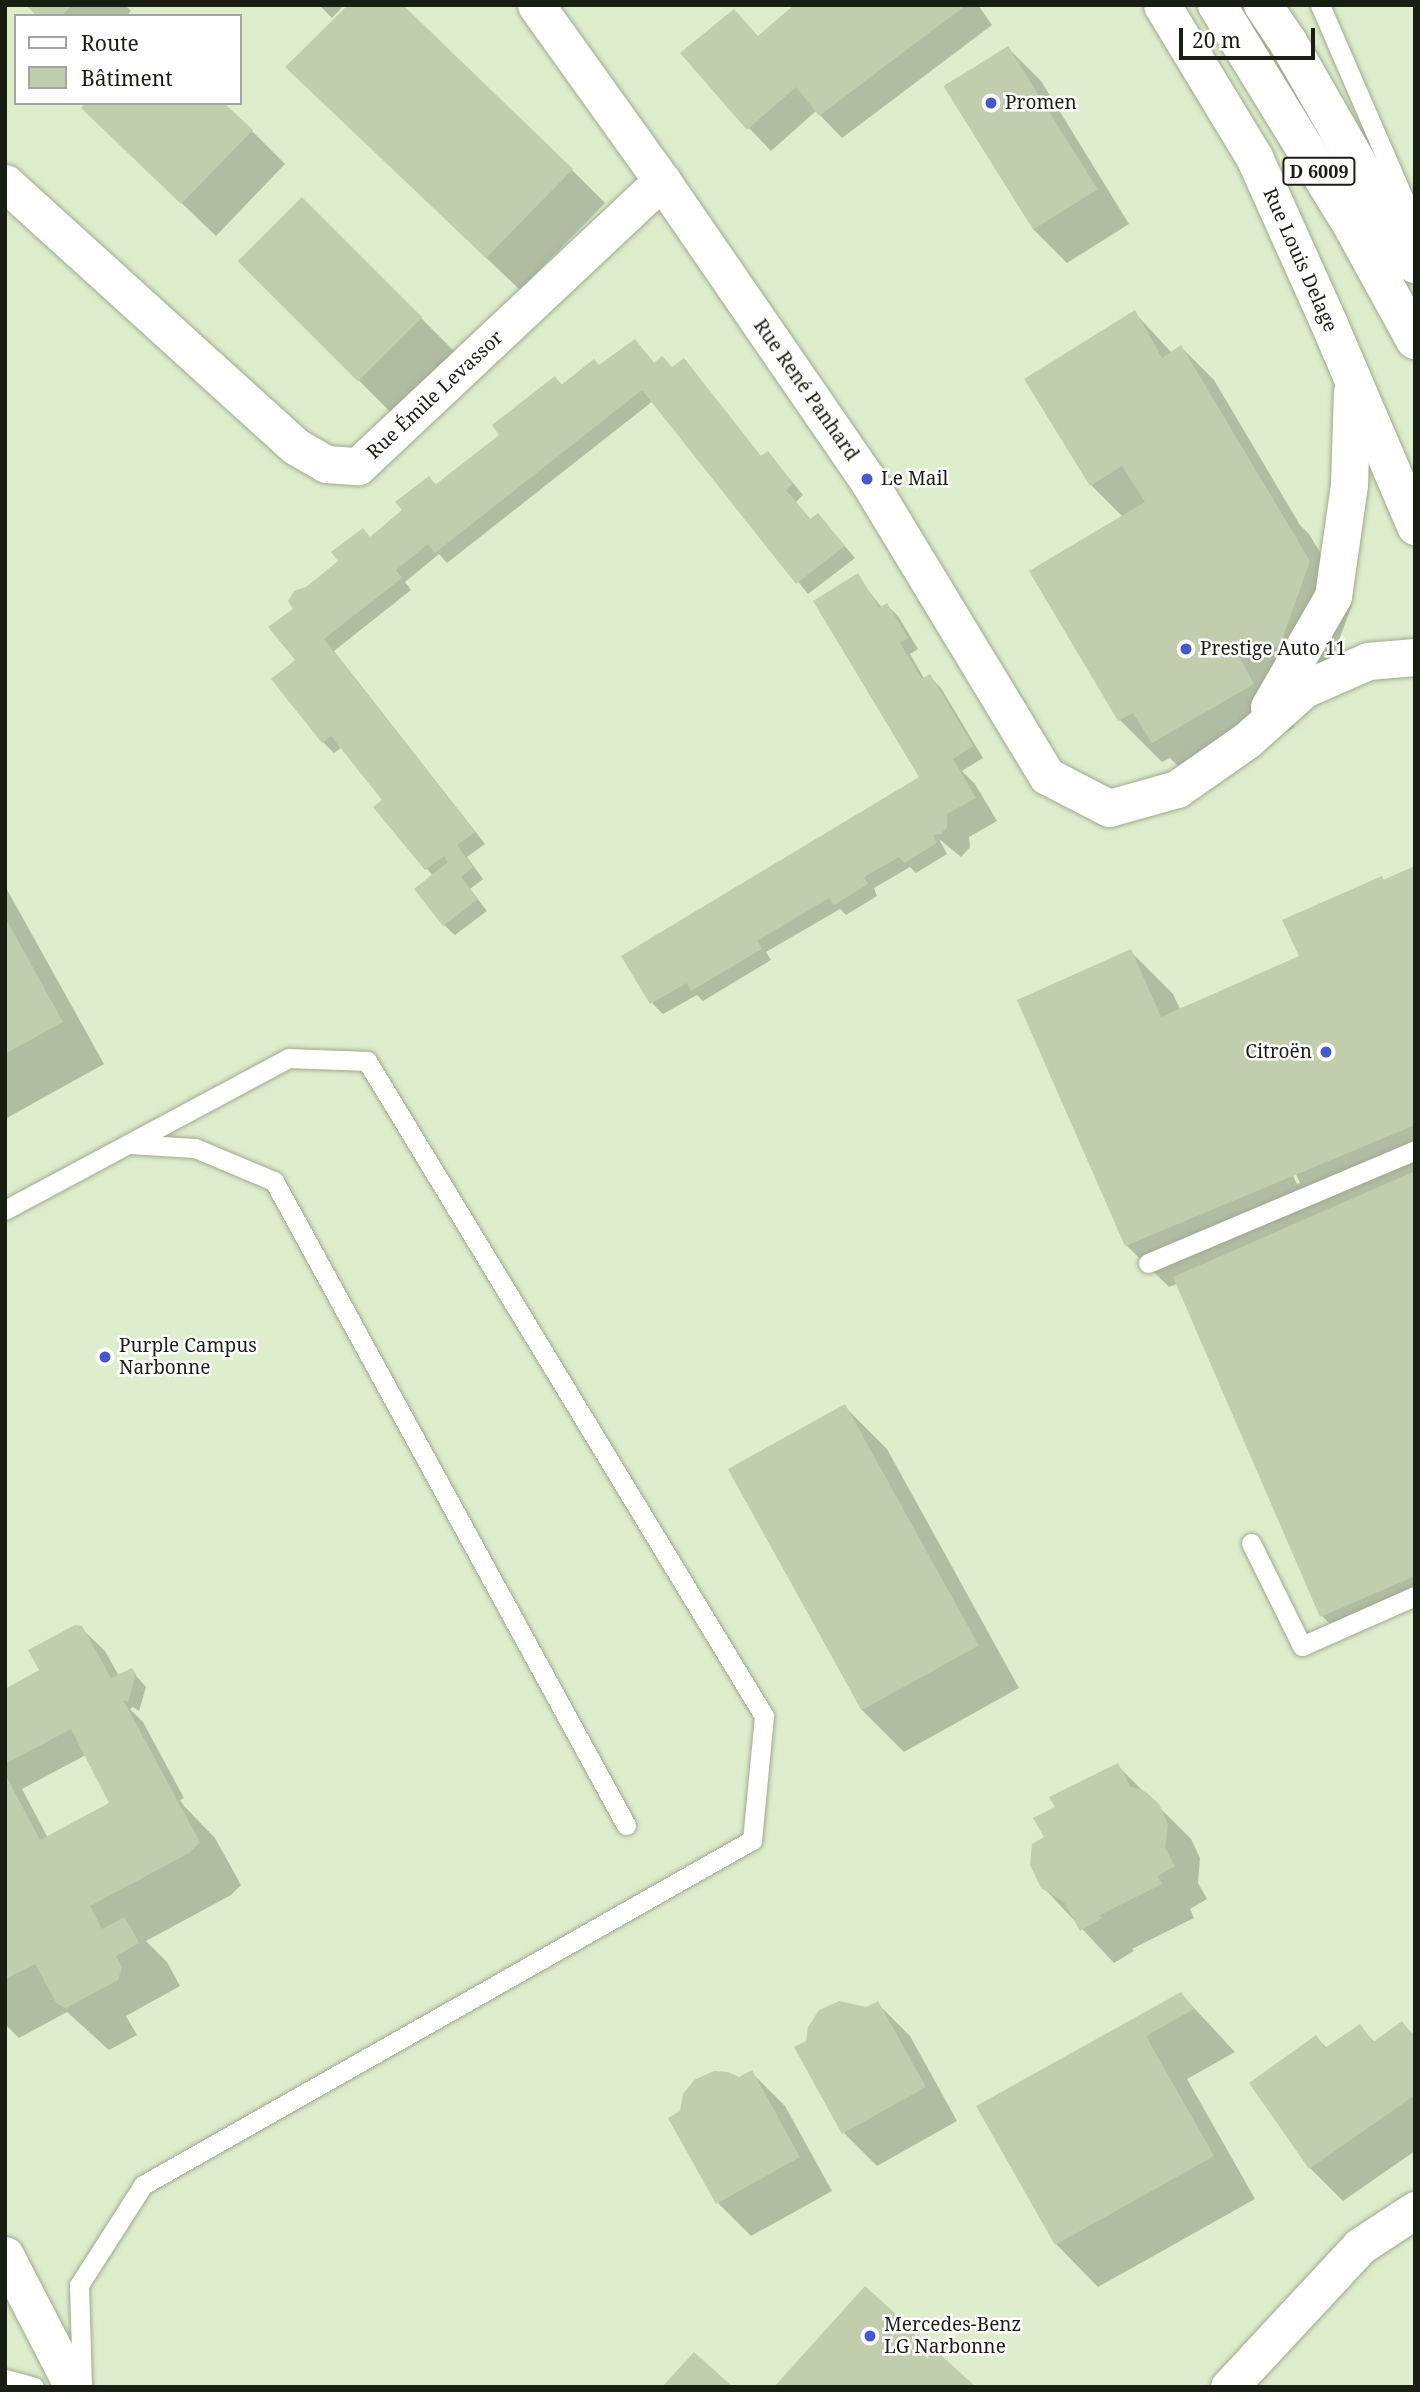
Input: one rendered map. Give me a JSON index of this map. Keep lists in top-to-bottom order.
{
  "streets": {
    "main road": ["D 6009"],
    "street": ["Rue Louis Delage", "Rue René Panhard", "Rue Émile Levassor"]
  },
  "crossings": [
    ["Rue Louis Delage", "Rue René Panhard"],
    ["Rue René Panhard", "Rue Émile Levassor"]
  ],
  "places": [
    "Promen",
    "Le Mail",
    "Prestige Auto 11",
    "Citroën",
    "Purple Campus Narbonne",
    "Mercedes-Benz LG Narbonne"
  ],
  "legend": ["Route", "Bâtiment"],
  "scale_bar": "20 m"
}
